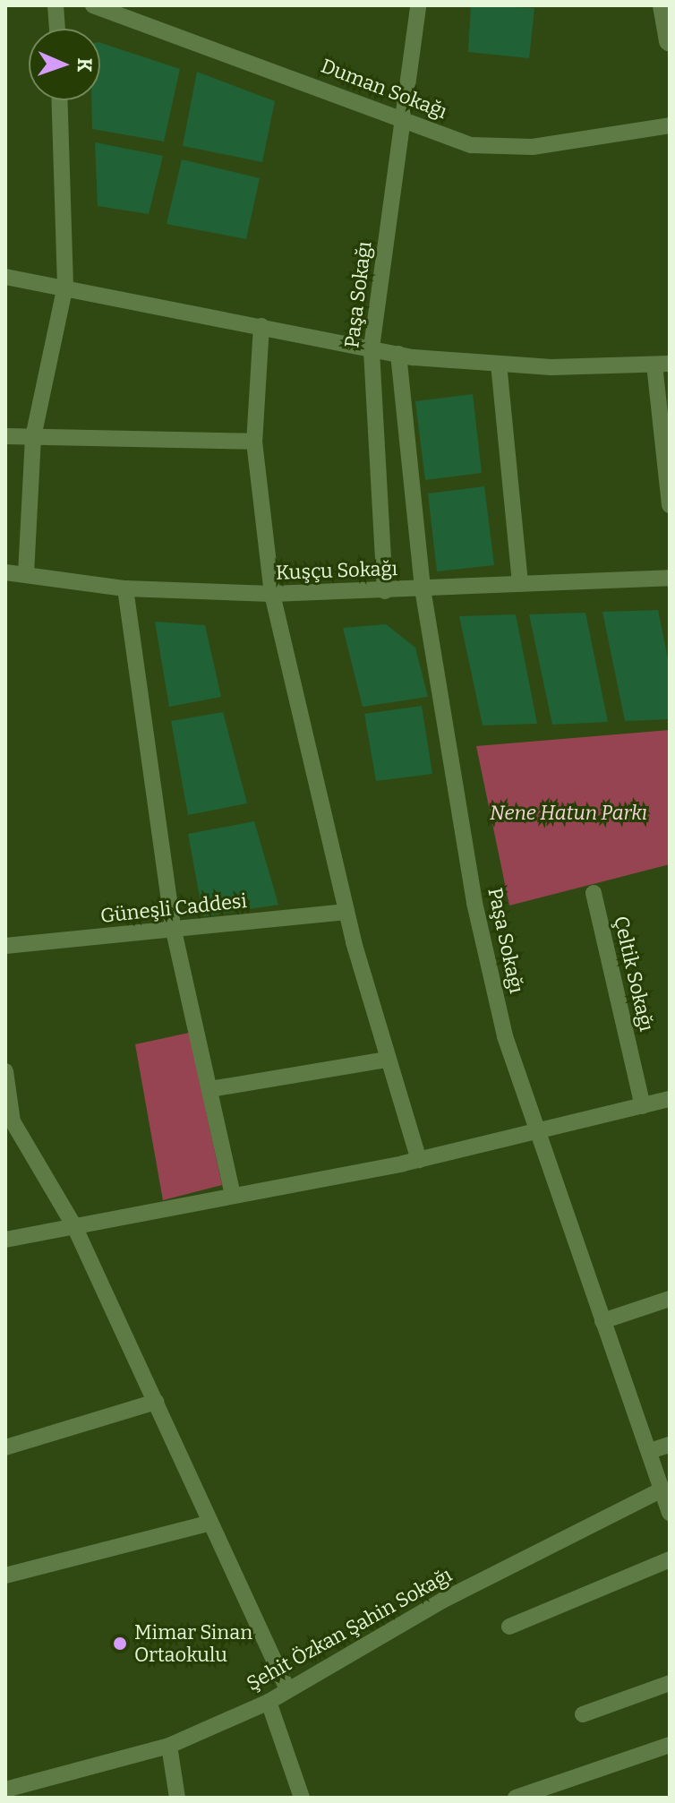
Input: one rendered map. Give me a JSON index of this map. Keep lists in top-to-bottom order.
{
  "streets": {
    "street": [
      "Duman Sokağı",
      "Paşa Sokağı",
      "Kuşçu Sokağı",
      "Güneşli Caddesi",
      "Çeltik Sokağı",
      "Şehit Özkan Şahin Sokağı"
    ]
  },
  "crossings": [
    ["Duman Sokağı", "Paşa Sokağı"],
    ["Paşa Sokağı", "Kuşçu Sokağı"],
    ["Paşa Sokağı", "Şehit Özkan Şahin Sokağı"]
  ],
  "parks": ["Nene Hatun Parkı"],
  "places": ["Mimar Sinan Ortaokulu"],
  "north": "right"
}
